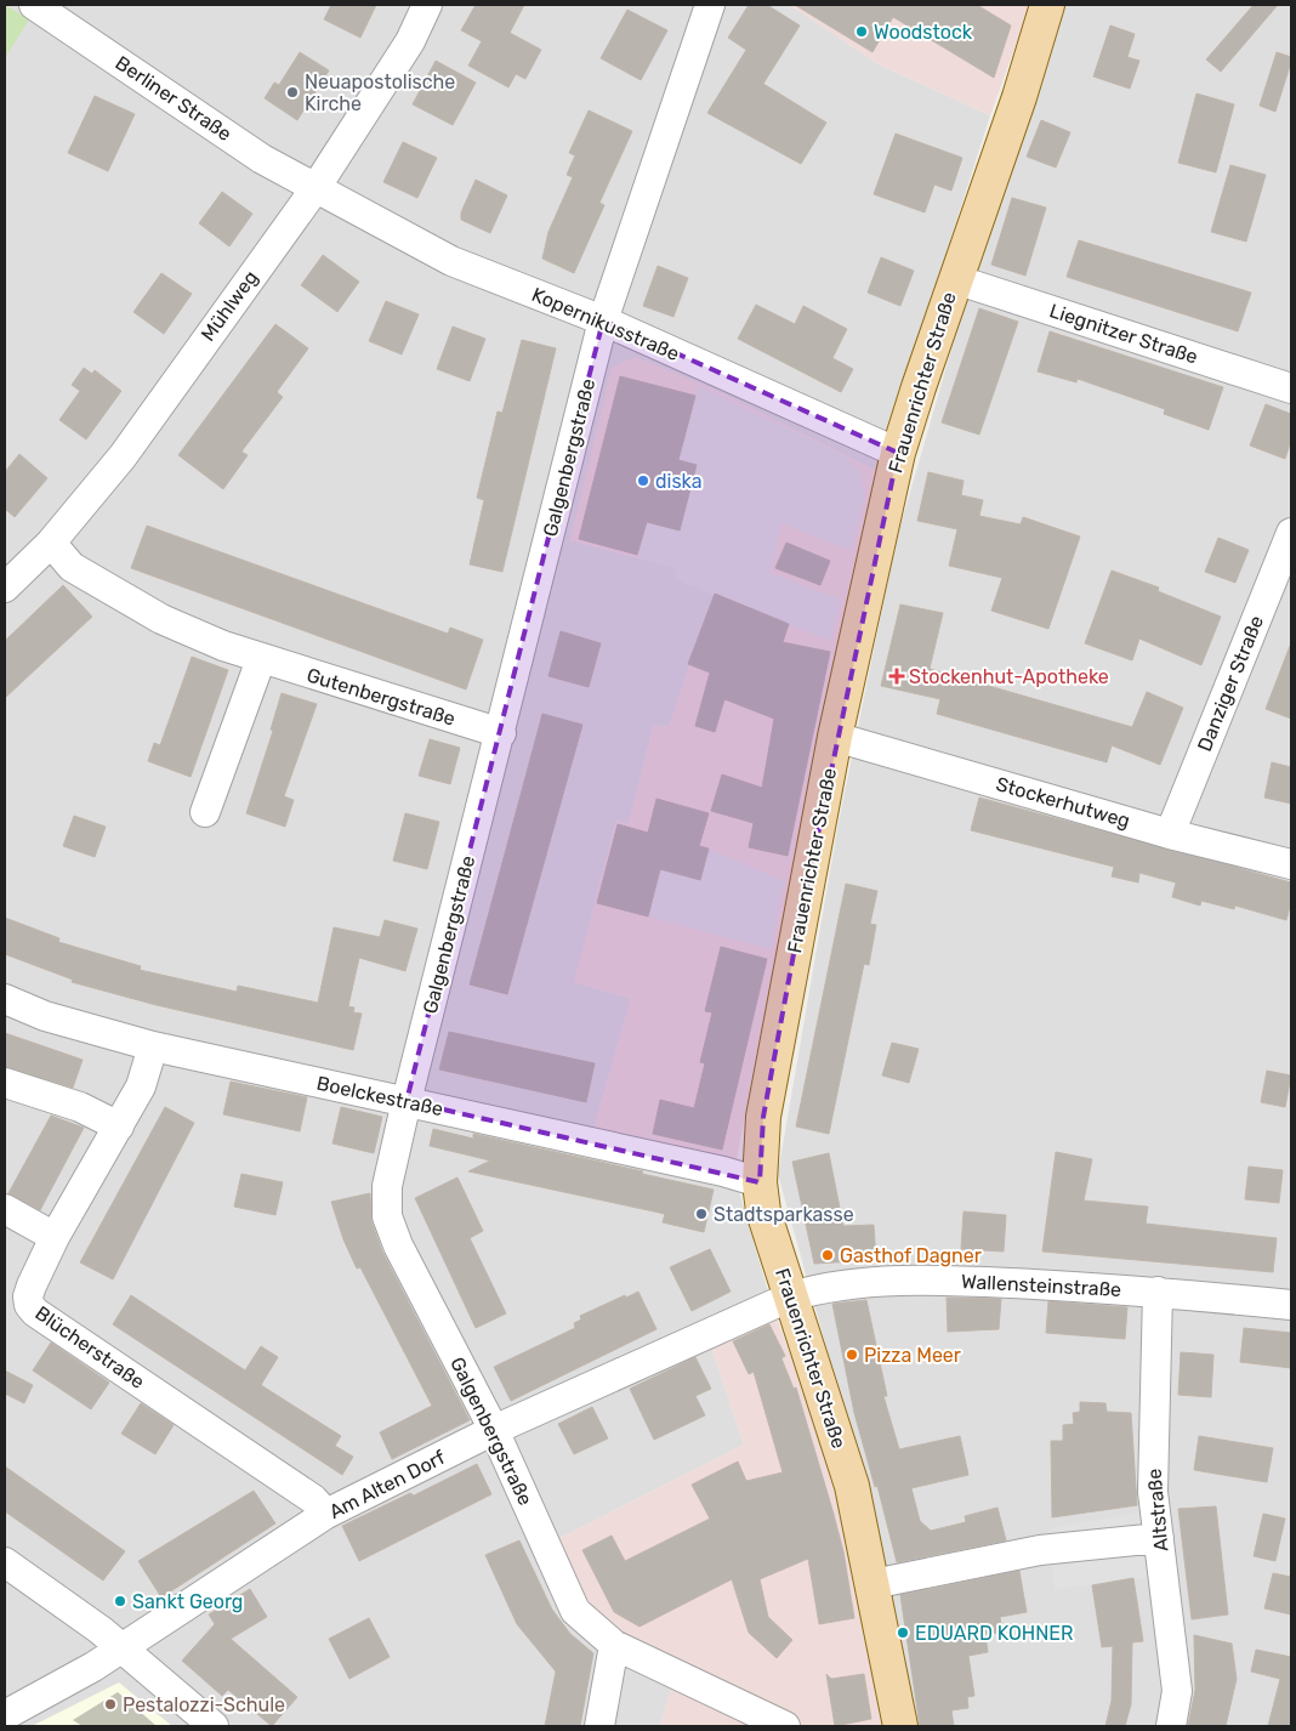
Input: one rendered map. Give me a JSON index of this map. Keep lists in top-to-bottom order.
{
  "streets": {
    "main road": ["Frauenrichter Straße"],
    "street": [
      "Berliner Straße",
      "Mühlweg",
      "Kopernikusstraße",
      "Liegnitzer Straße",
      "Galgenbergstraße",
      "Danziger Straße",
      "Gutenbergstraße",
      "Stockerhutweg",
      "Boelckestraße",
      "Wallensteinstraße",
      "Blücherstraße",
      "Am Alten Dorf",
      "Altstraße"
    ]
  },
  "crossings": [
    ["Berliner Straße", "Mühlweg"],
    ["Berliner Straße", "Kopernikusstraße"],
    ["Mühlweg", "Kopernikusstraße"],
    ["Mühlweg", "Gutenbergstraße"],
    ["Kopernikusstraße", "Frauenrichter Straße"],
    ["Kopernikusstraße", "Galgenbergstraße"],
    ["Liegnitzer Straße", "Frauenrichter Straße"],
    ["Frauenrichter Straße", "Stockerhutweg"],
    ["Frauenrichter Straße", "Boelckestraße"],
    ["Frauenrichter Straße", "Wallensteinstraße"],
    ["Frauenrichter Straße", "Am Alten Dorf"],
    ["Galgenbergstraße", "Gutenbergstraße"],
    ["Galgenbergstraße", "Boelckestraße"],
    ["Galgenbergstraße", "Am Alten Dorf"],
    ["Danziger Straße", "Stockerhutweg"],
    ["Boelckestraße", "Blücherstraße"],
    ["Wallensteinstraße", "Am Alten Dorf"],
    ["Wallensteinstraße", "Altstraße"],
    ["Blücherstraße", "Am Alten Dorf"]
  ],
  "places": {
    "other": [
      "Woodstock",
      "Neuapostolische Kirche",
      "diska",
      "Stadtsparkasse",
      "Gasthof Dagner",
      "Pizza Meer",
      "Sankt Georg",
      "EDUARD KOHNER",
      "Pestalozzi-Schule"
    ],
    "health": ["Stockenhut-Apotheke"]
  }
}
